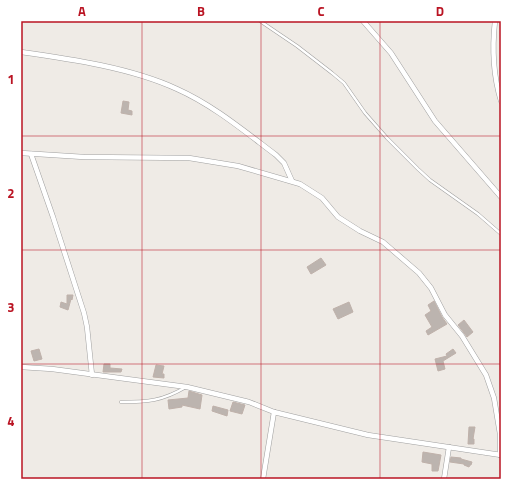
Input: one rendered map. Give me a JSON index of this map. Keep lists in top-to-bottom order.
{
  "grid": {
    "columns": [
      "A",
      "B",
      "C",
      "D"
    ],
    "rows": [
      "1",
      "2",
      "3",
      "4"
    ]
  }
}
